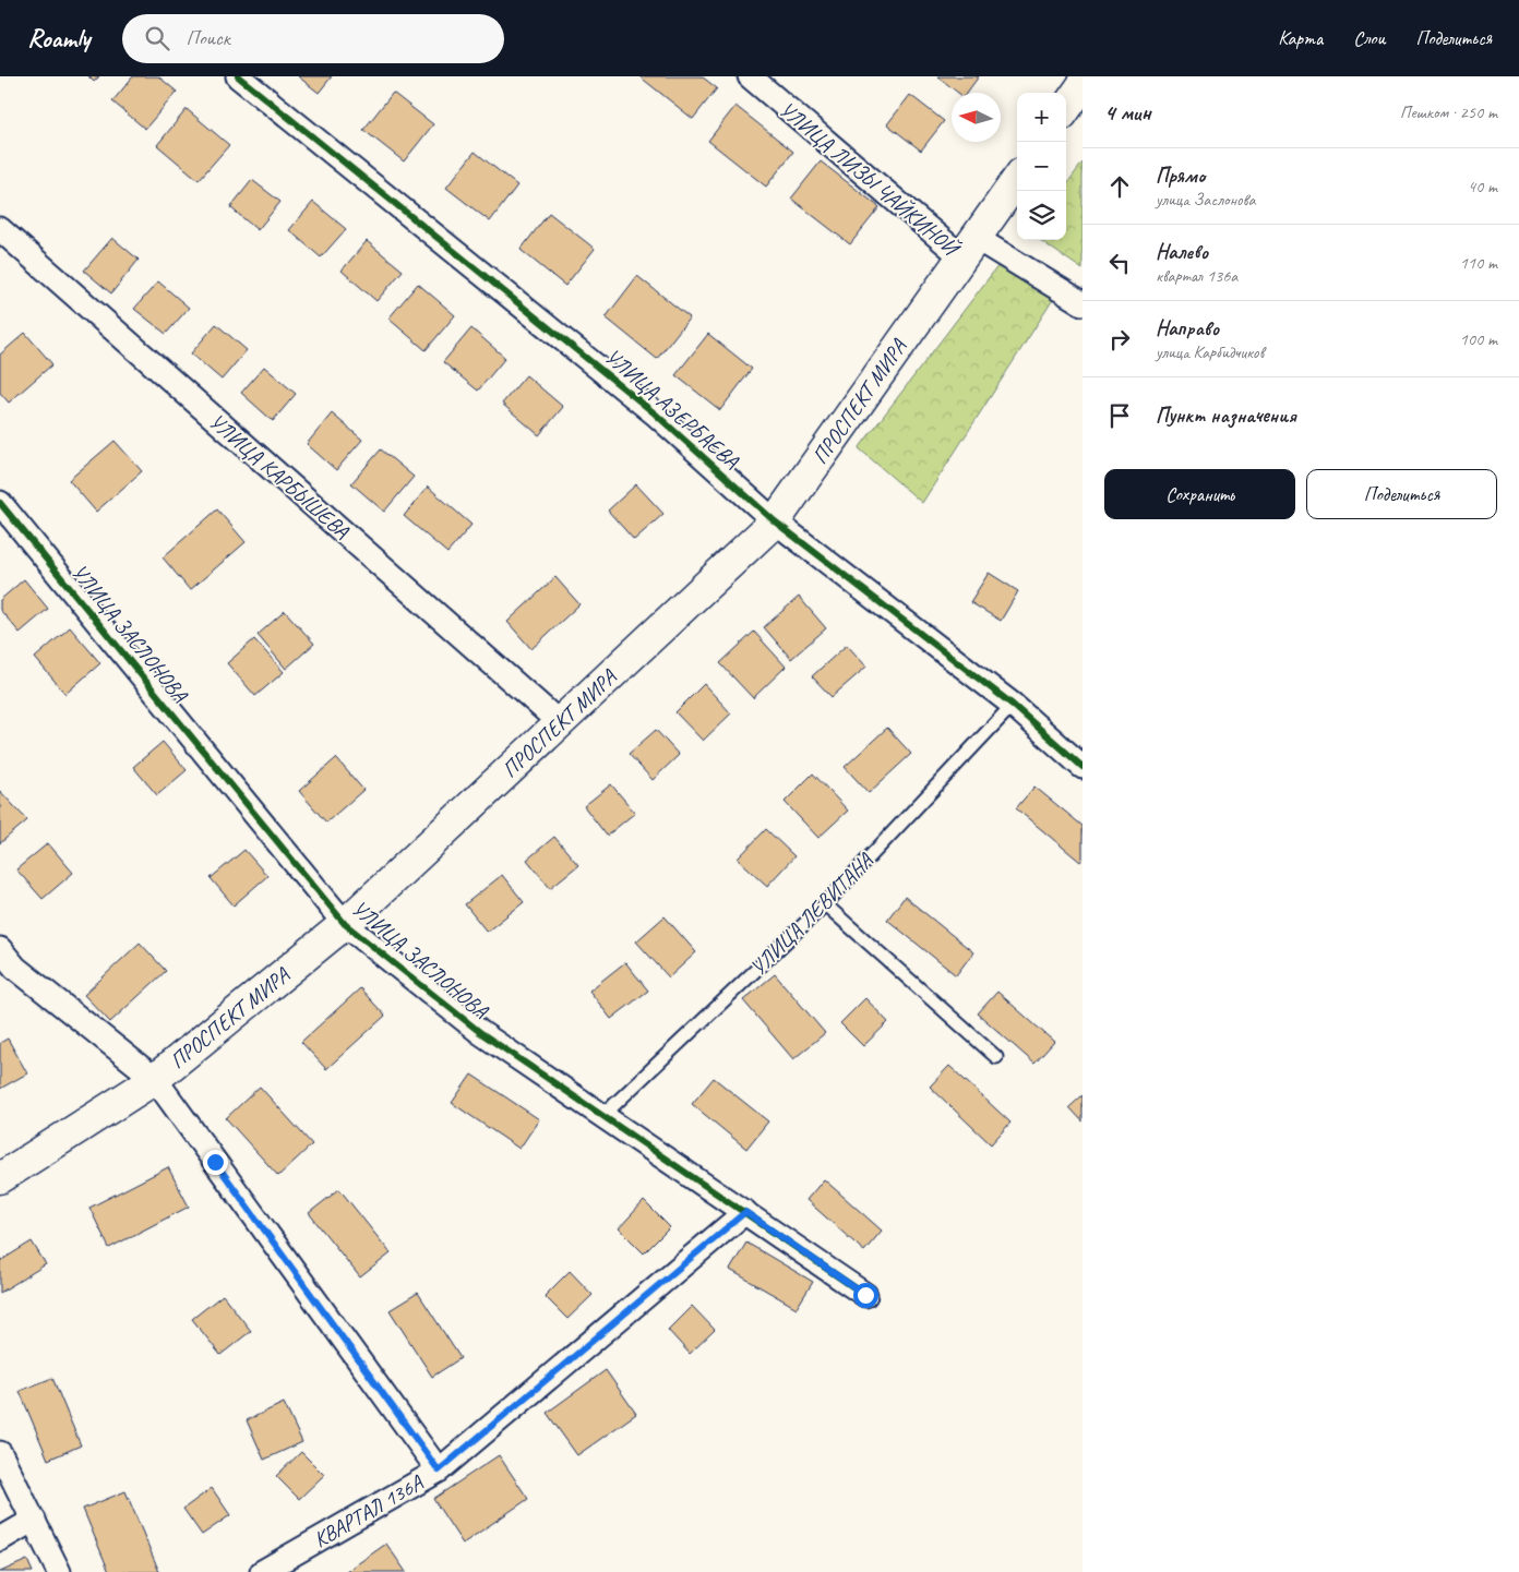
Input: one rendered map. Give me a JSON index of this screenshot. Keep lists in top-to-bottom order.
{
  "streets": {
    "main road": ["ПРОСПЕКТ МИРА"],
    "street": [
      "УЛИЦА ЛИЗЫ ЧАЙКИНОЙ",
      "УЛИЦА АЗЕРБАЕВА",
      "УЛИЦА КАРБЫШЕВА",
      "УЛИЦА ЗАСЛОНОВА",
      "КВАРТАЛ 136А"
    ],
    "lane": ["УЛИЦА ЛЕВИТАНА"]
  },
  "crossings": [
    ["УЛИЦА ЛИЗЫ ЧАЙКИНОЙ", "ПРОСПЕКТ МИРА"],
    ["ПРОСПЕКТ МИРА", "УЛИЦА АЗЕРБАЕВА"],
    ["ПРОСПЕКТ МИРА", "УЛИЦА КАРБЫШЕВА"],
    ["ПРОСПЕКТ МИРА", "УЛИЦА ЗАСЛОНОВА"],
    ["УЛИЦА АЗЕРБАЕВА", "УЛИЦА ЛЕВИТАНА"],
    ["УЛИЦА ЗАСЛОНОВА", "УЛИЦА ЛЕВИТАНА"],
    ["УЛИЦА ЗАСЛОНОВА", "КВАРТАЛ 136А"]
  ],
  "north": "left",
  "page": {
    "header": "Roamly",
    "search": "Поиск",
    "nav": ["Карта", "Слои", "Поделиться"],
    "heading": ["4 мин", "Пешком · 250 m"],
    "map_buttons": ["+", "−"],
    "list": [
      ["Прямо", "улица Заслонова", "40 m"],
      ["Налево", "квартал 136а", "110 m"],
      ["Направо", "улица Карбидчиков", "100 m"],
      "Пункт назначения"
    ],
    "buttons": ["Сохранить", "Поделиться"]
  }
}
